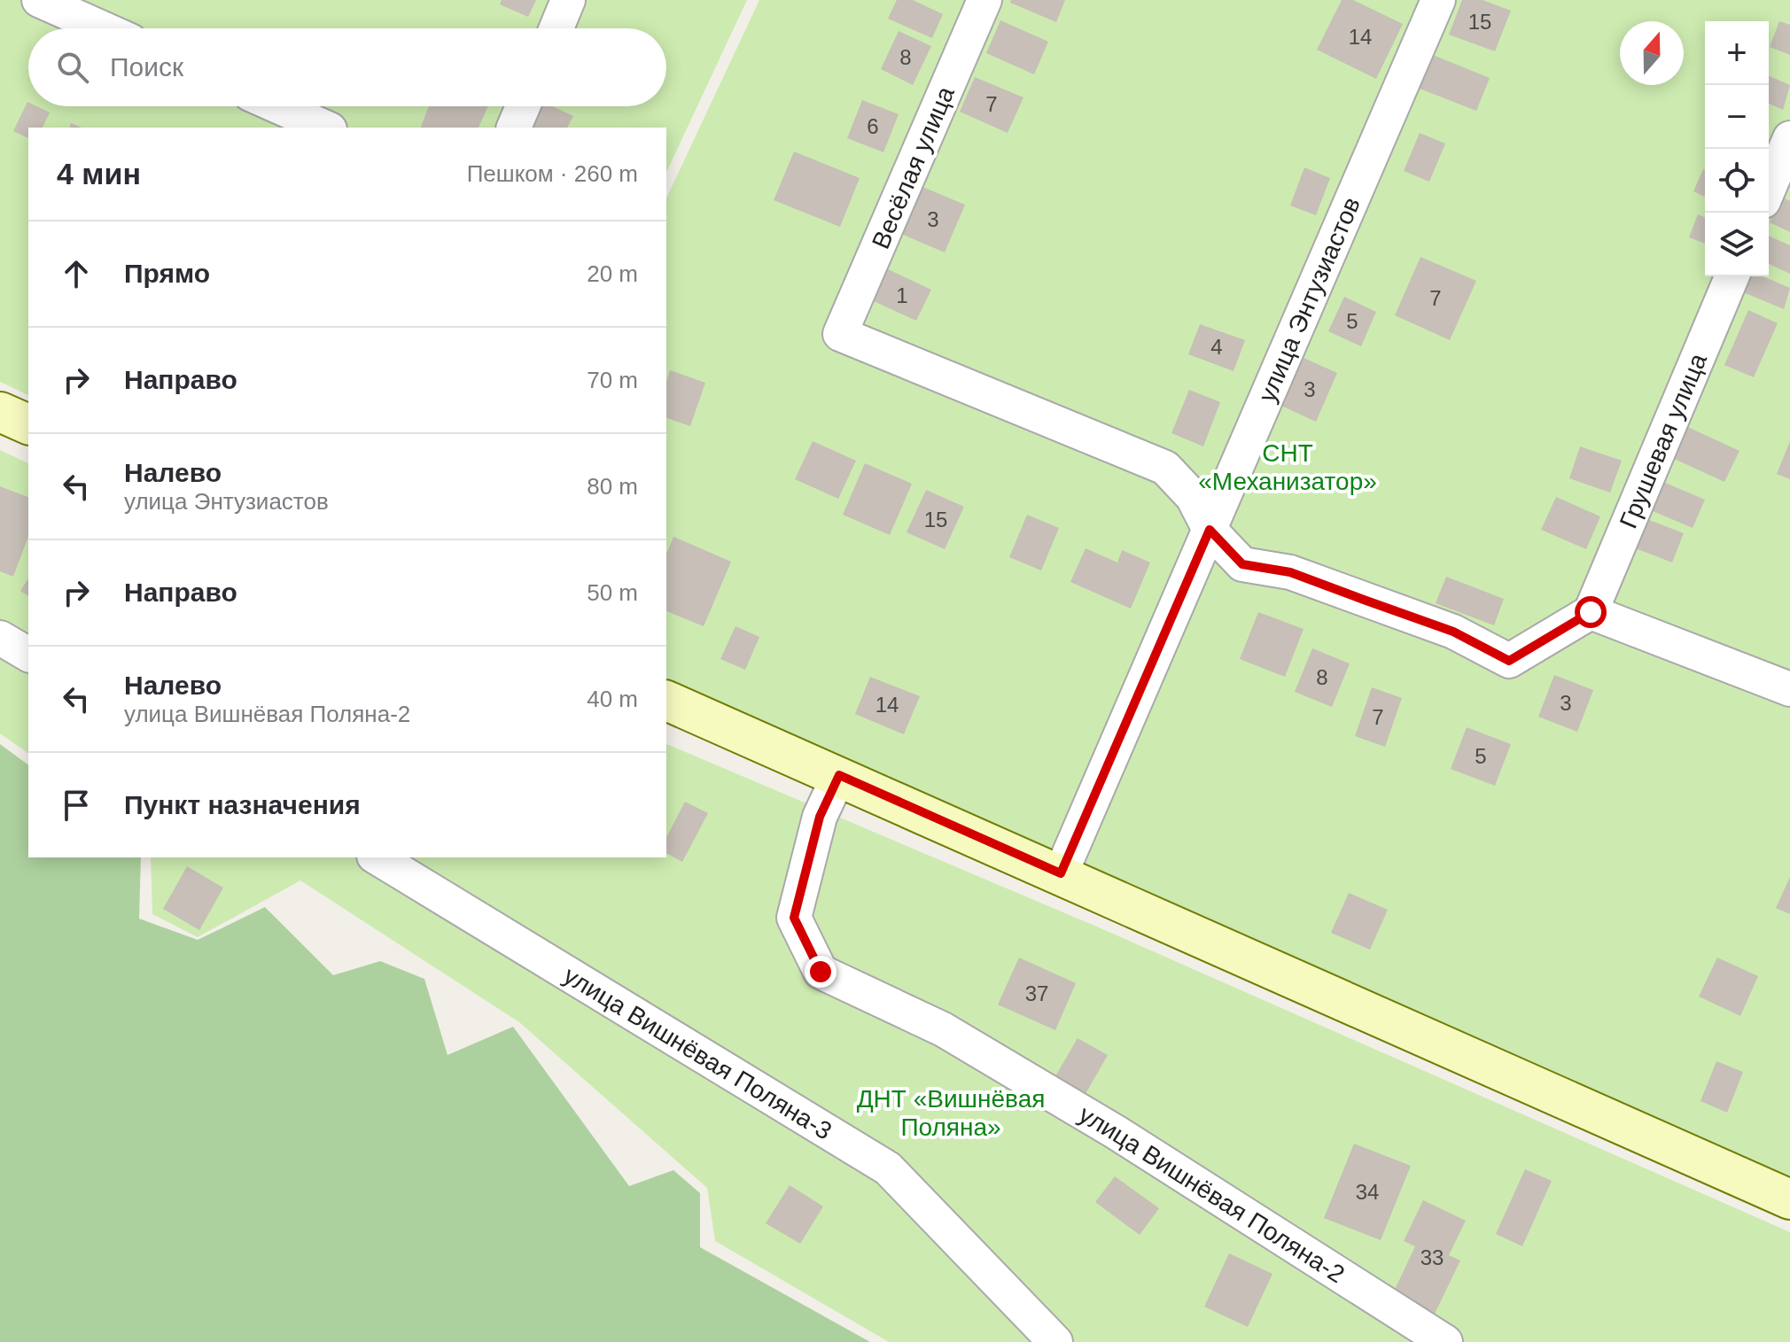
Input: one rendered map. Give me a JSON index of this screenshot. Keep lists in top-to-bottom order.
{
  "streets": {
    "street": [
      "Весёлая улица",
      "улица Энтузиастов",
      "Грушевая улица",
      "улица Вишнёвая Поляна-3",
      "улица Вишнёвая Поляна-2"
    ]
  },
  "crossings": [
    ["Весёлая улица", "улица Энтузиастов"]
  ],
  "parks": ["СНТ «Механизатор»", "ДНТ «Вишнёвая Поляна»"],
  "house_numbers": [
    "15",
    "14",
    "8",
    "7",
    "6",
    "3",
    "1",
    "7",
    "5",
    "4",
    "3",
    "15",
    "8",
    "3",
    "14",
    "7",
    "5",
    "37",
    "34",
    "33"
  ],
  "north": "top",
  "page": {
    "map_buttons": ["+", "−"],
    "search": "Поиск",
    "heading": ["4 мин", "Пешком · 260 m"],
    "list": [
      ["Прямо", "20 m"],
      ["Направо", "70 m"],
      ["Налево", "улица Энтузиастов", "80 m"],
      ["Направо", "50 m"],
      ["Налево", "улица Вишнёвая Поляна-2", "40 m"],
      "Пункт назначения"
    ]
  }
}
